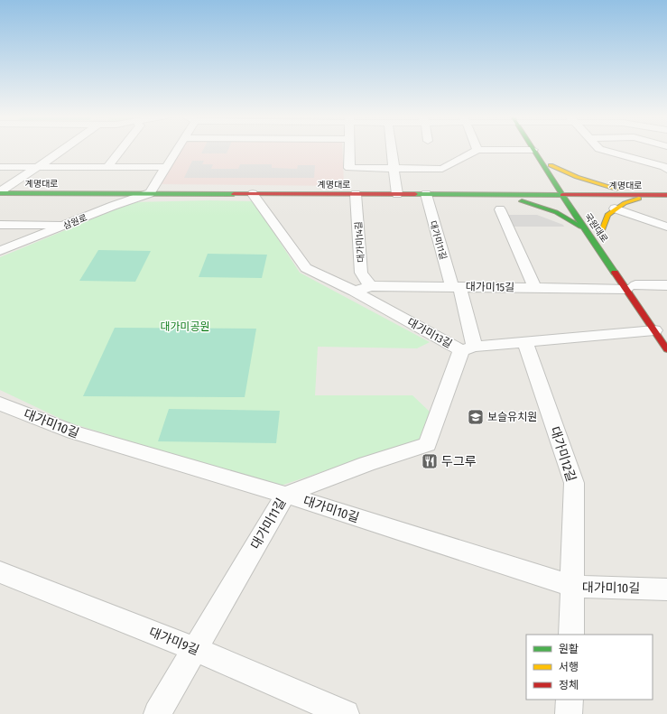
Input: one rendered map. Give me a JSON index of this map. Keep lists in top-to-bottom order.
{
  "streets": {
    "street": [
      "계명대로",
      "삼원로",
      "국원대로",
      "대가미11길",
      "대가미14길",
      "대가미15길",
      "대가미13길",
      "대가미10길",
      "대가미12길",
      "대가미9길"
    ]
  },
  "crossings": [
    ["계명대로", "삼원로"],
    ["계명대로", "국원대로"],
    ["계명대로", "대가미11길"],
    ["계명대로", "대가미14길"],
    ["계명대로", "대가미13길"],
    ["국원대로", "대가미15길"],
    ["대가미11길", "대가미15길"],
    ["대가미11길", "대가미13길"],
    ["대가미11길", "대가미10길"],
    ["대가미11길", "대가미9길"],
    ["대가미14길", "대가미15길"],
    ["대가미15길", "대가미13길"],
    ["대가미10길", "대가미12길"]
  ],
  "parks": ["대가미공원"],
  "places": {
    "school or university": ["보슬유치원"],
    "restaurant": ["두그루"]
  },
  "legend": ["원활", "서행", "정체"]
}
